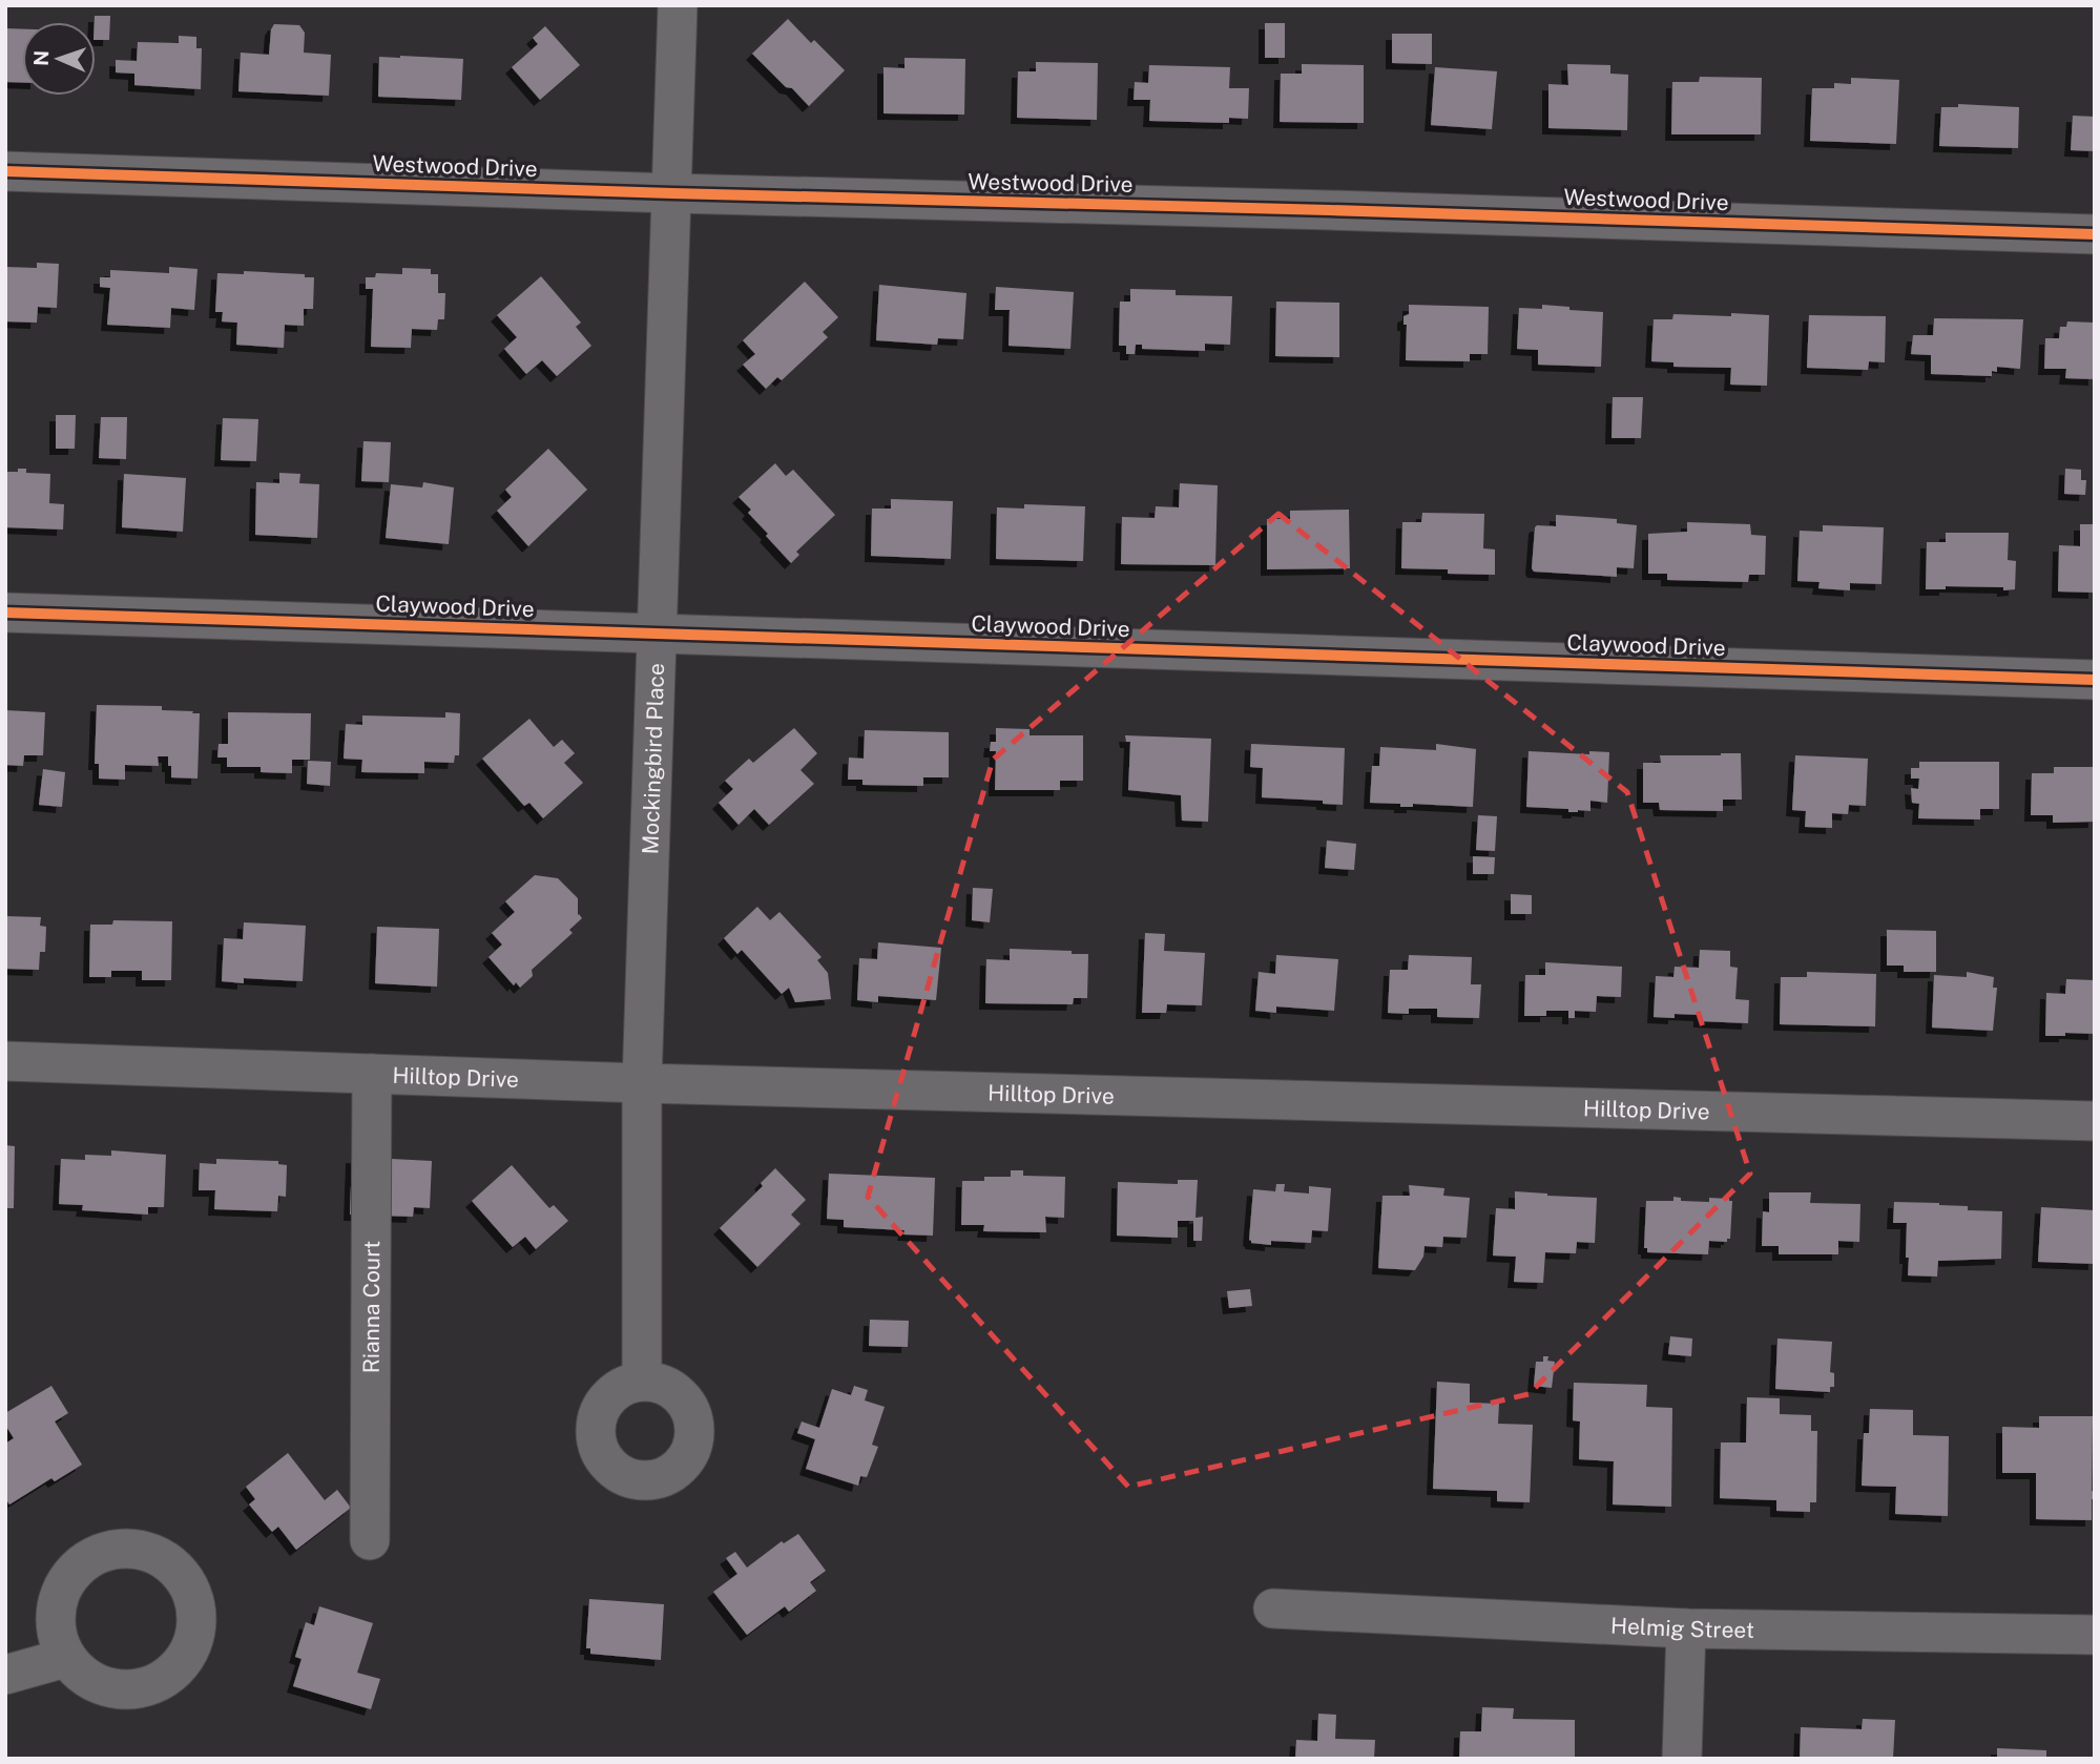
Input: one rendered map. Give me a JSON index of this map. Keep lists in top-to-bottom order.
{
  "streets": {
    "street": [
      "Westwood Drive",
      "Claywood Drive",
      "Mockingbird Place",
      "Hilltop Drive",
      "Rianna Court",
      "Helmig Street"
    ]
  },
  "crossings": [
    ["Westwood Drive", "Mockingbird Place"],
    ["Claywood Drive", "Mockingbird Place"],
    ["Mockingbird Place", "Hilltop Drive"],
    ["Hilltop Drive", "Rianna Court"]
  ],
  "north": "left"
}
